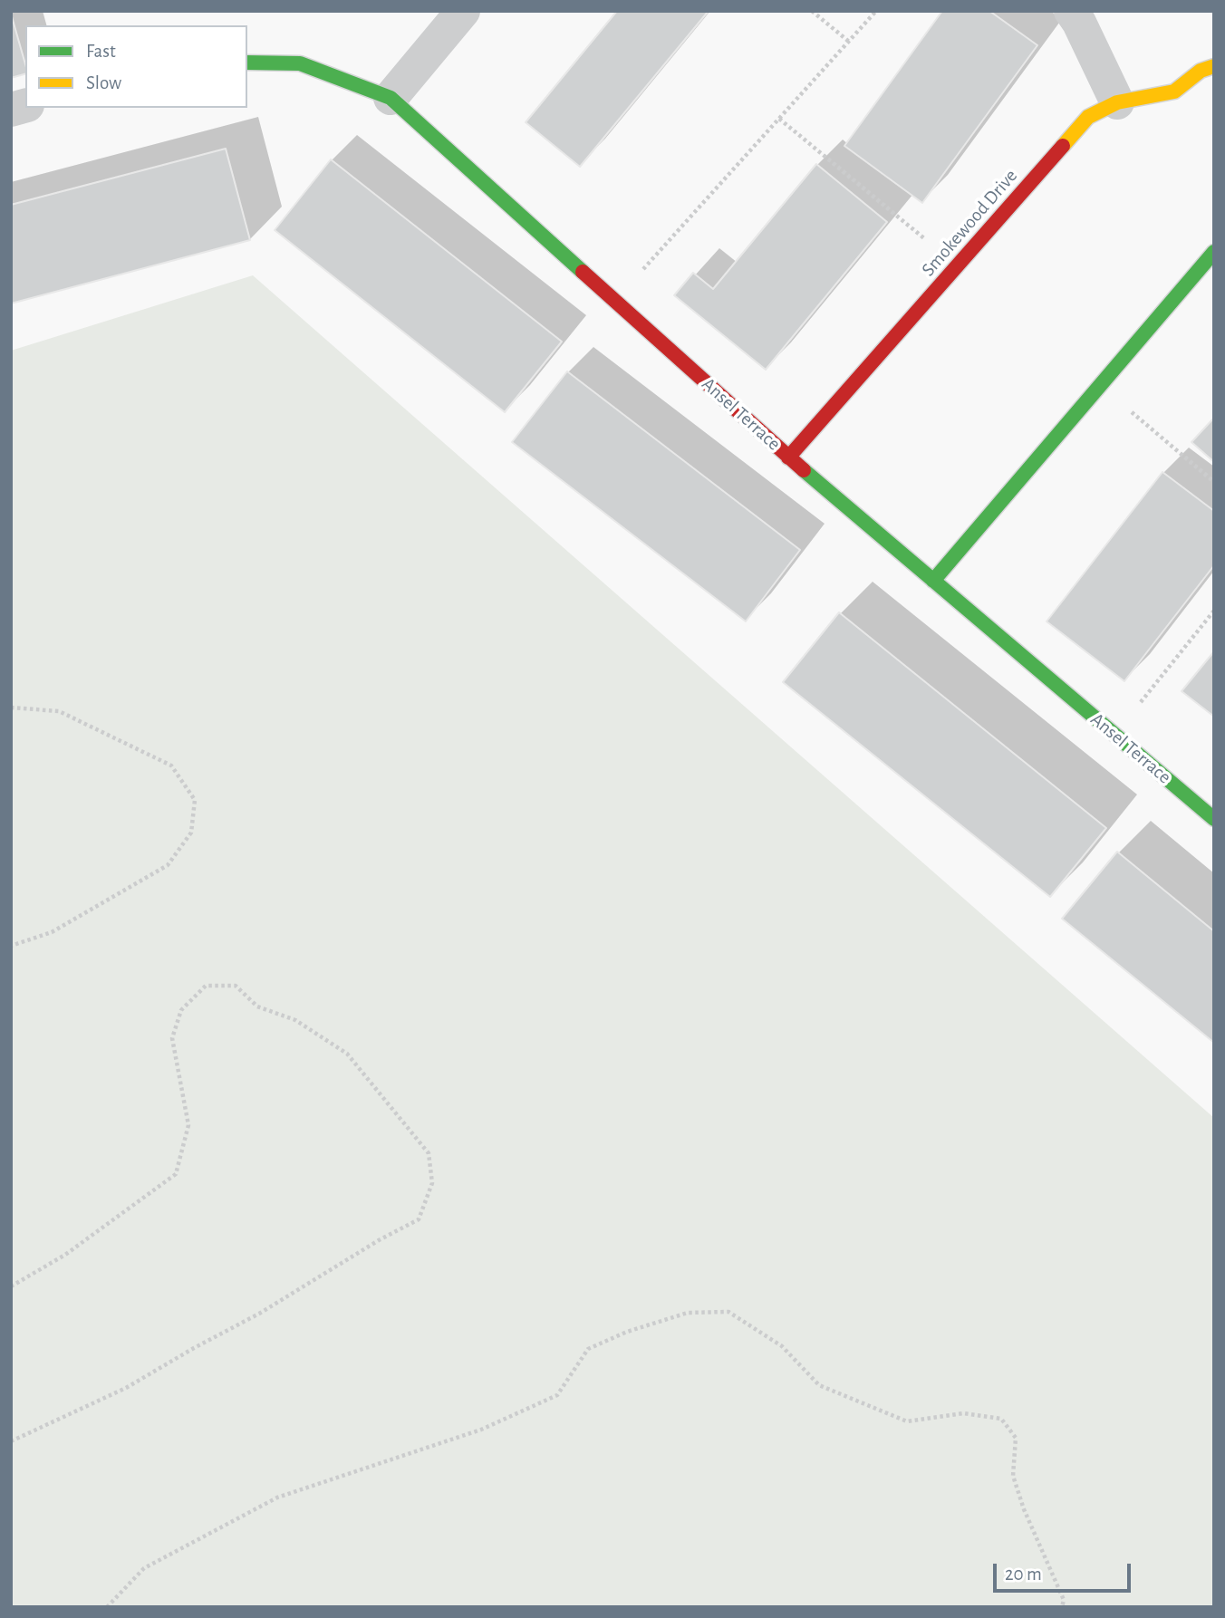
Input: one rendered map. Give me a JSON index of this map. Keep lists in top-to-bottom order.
{
  "streets": {
    "street": ["Smokewood Drive", "Ansel Terrace"]
  },
  "crossings": [
    ["Smokewood Drive", "Ansel Terrace"]
  ],
  "legend": ["Fast", "Slow"],
  "scale_bar": "20 m"
}
